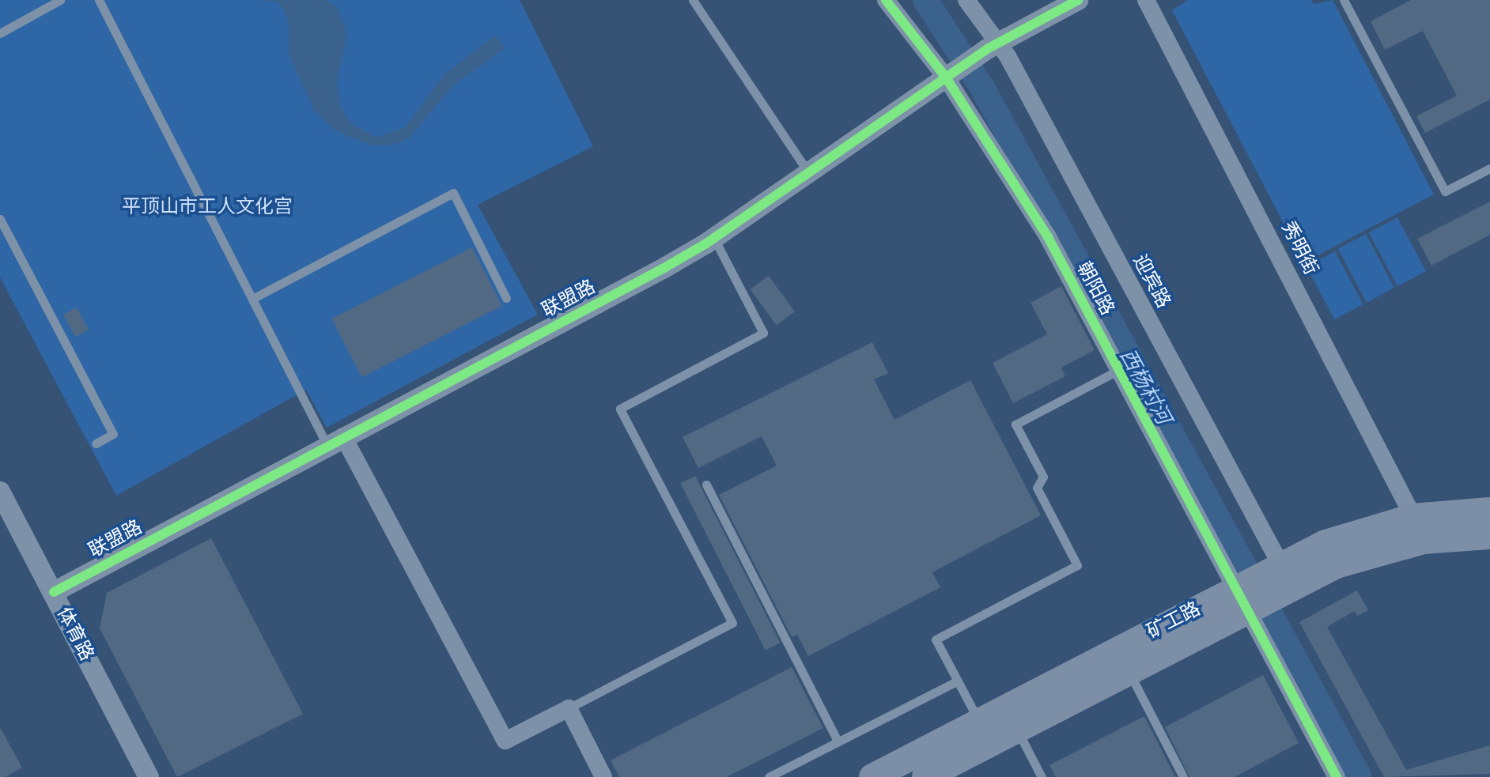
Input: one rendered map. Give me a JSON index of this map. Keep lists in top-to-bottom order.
{
  "streets": {
    "main road": ["矿工路"],
    "street": [
      "秀明街",
      "迎宾路",
      "朝阳路",
      "联盟路",
      "体育路"
    ]
  },
  "crossings": [
    ["秀明街", "矿工路"],
    ["迎宾路", "联盟路"],
    ["迎宾路", "矿工路"],
    ["朝阳路", "联盟路"],
    ["朝阳路", "矿工路"],
    ["联盟路", "体育路"]
  ],
  "water": ["西杨村河"],
  "parks": ["平顶山市工人文化宫"]
}
